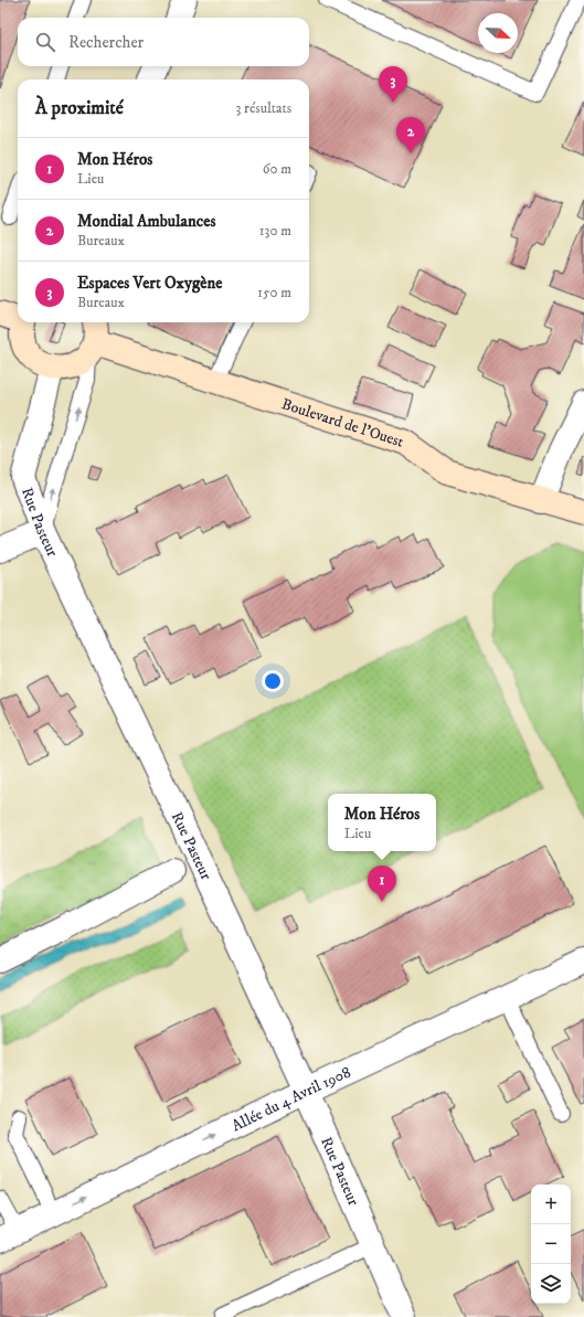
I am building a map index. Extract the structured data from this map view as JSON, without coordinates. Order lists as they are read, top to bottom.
{
  "streets": {
    "street": ["Boulevard de l'Ouest", "Rue Pasteur", "Allée du 4 Avril 1908"]
  },
  "crossings": [
    ["Rue Pasteur", "Allée du 4 Avril 1908"]
  ],
  "one_way": ["Allée du 4 Avril 1908"],
  "north": "bottom right",
  "page": {
    "search": "Rechercher",
    "pins": ["3", "2", "1"],
    "heading": ["À proximité", "3 résultats"],
    "list": [
      {
        "mark": "1",
        "name": "Mon Héros",
        "note": "Lieu",
        "value": "60 m"
      },
      {
        "mark": "2",
        "name": "Mondial Ambulances",
        "note": "Bureaux",
        "value": "130 m"
      },
      {
        "mark": "3",
        "name": "Espaces Vert Oxygène",
        "note": "Bureaux",
        "value": "150 m"
      }
    ],
    "popup": ["Mon Héros", "Lieu"],
    "map_buttons": ["+", "−"]
  }
}
